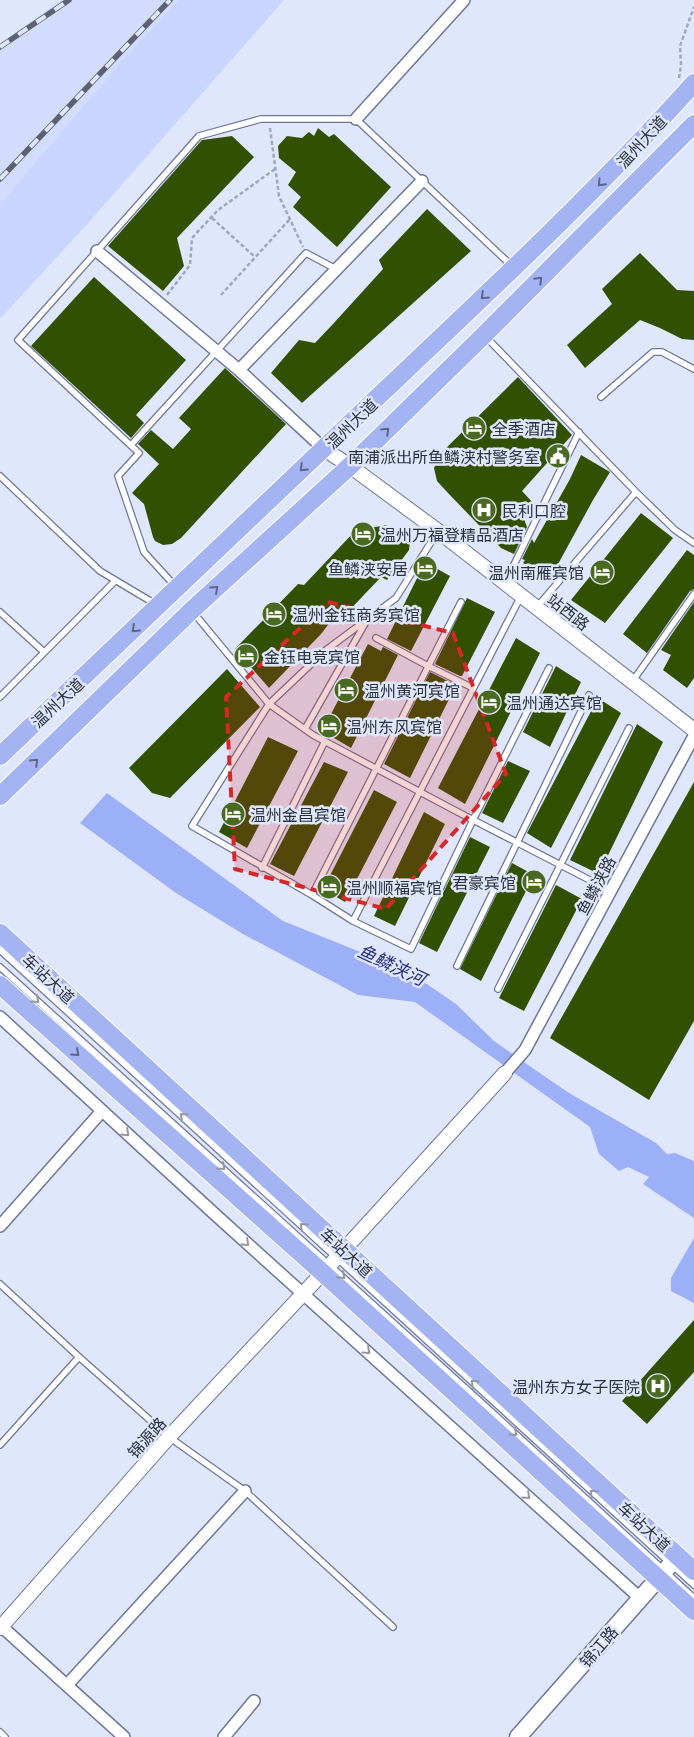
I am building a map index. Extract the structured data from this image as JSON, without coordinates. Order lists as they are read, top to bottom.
{
  "streets": {
    "main road": ["温州大道", "车站大道", "锦江路"],
    "street": ["站西路", "鱼鳞浃路", "锦源路"]
  },
  "crossings": [
    ["温州大道", "站西路"],
    ["鱼鳞浃路", "锦源路"],
    ["车站大道", "锦源路"],
    ["车站大道", "锦江路"]
  ],
  "water": ["鱼鳞浃河"],
  "places": {
    "hotel": [
      "全季酒店",
      "温州万福登精品酒店",
      "鱼鳞浃安居",
      "温州南雁宾馆",
      "温州金钰商务宾馆",
      "金钰电竞宾馆",
      "温州黄河宾馆",
      "温州通达宾馆",
      "温州东风宾馆",
      "温州金昌宾馆",
      "君豪宾馆",
      "温州顺福宾馆"
    ],
    "public building": ["南浦派出所鱼鳞浃村警务室"],
    "hospital": ["民利口腔", "温州东方女子医院"]
  }
}
